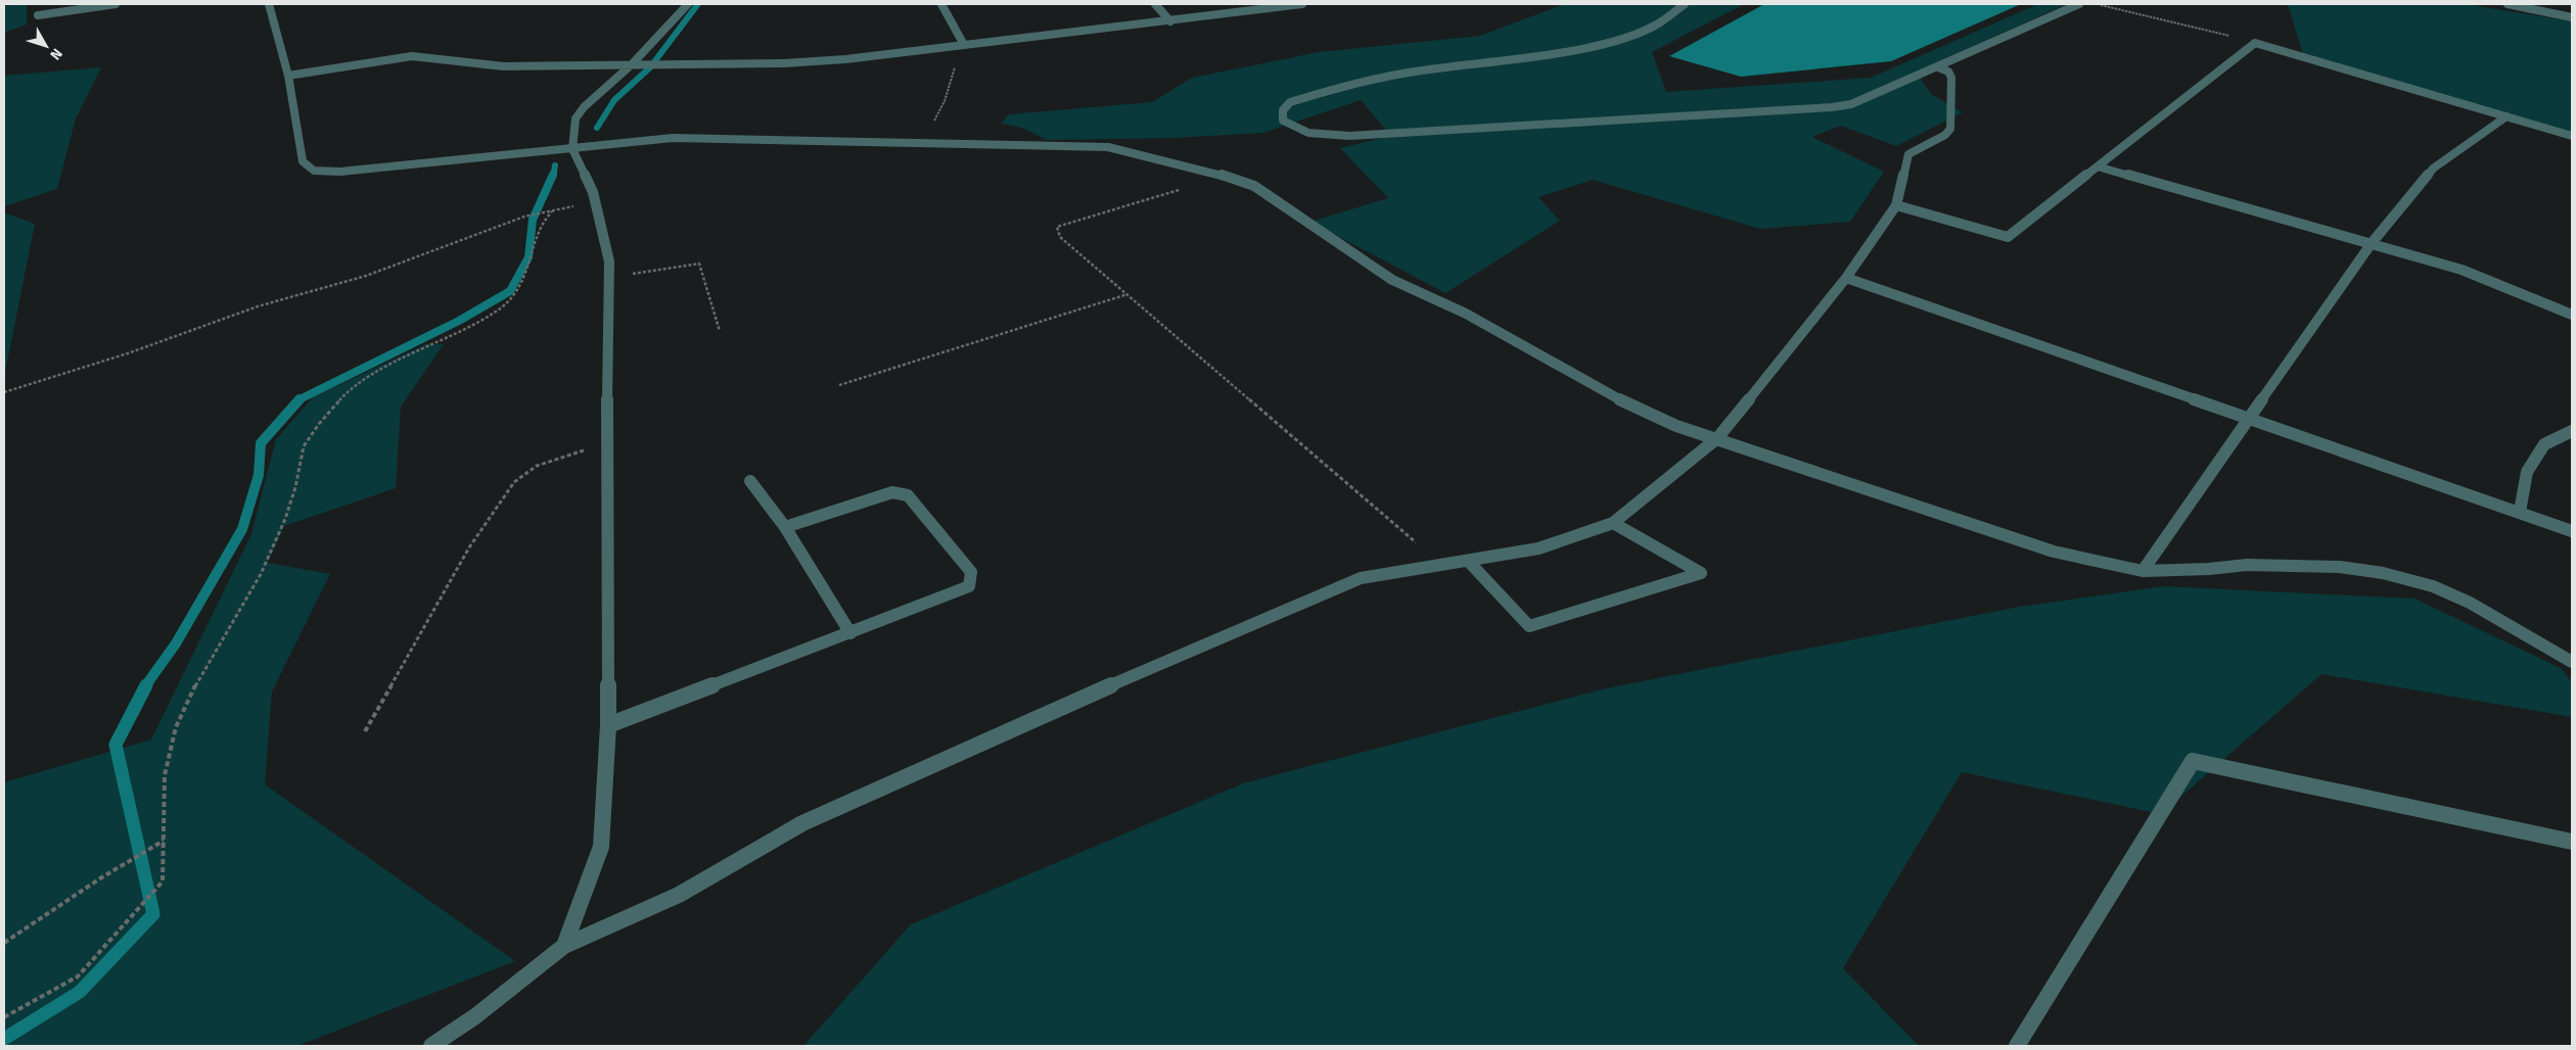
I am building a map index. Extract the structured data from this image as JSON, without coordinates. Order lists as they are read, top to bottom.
{
  "north": "bottom right"
}
